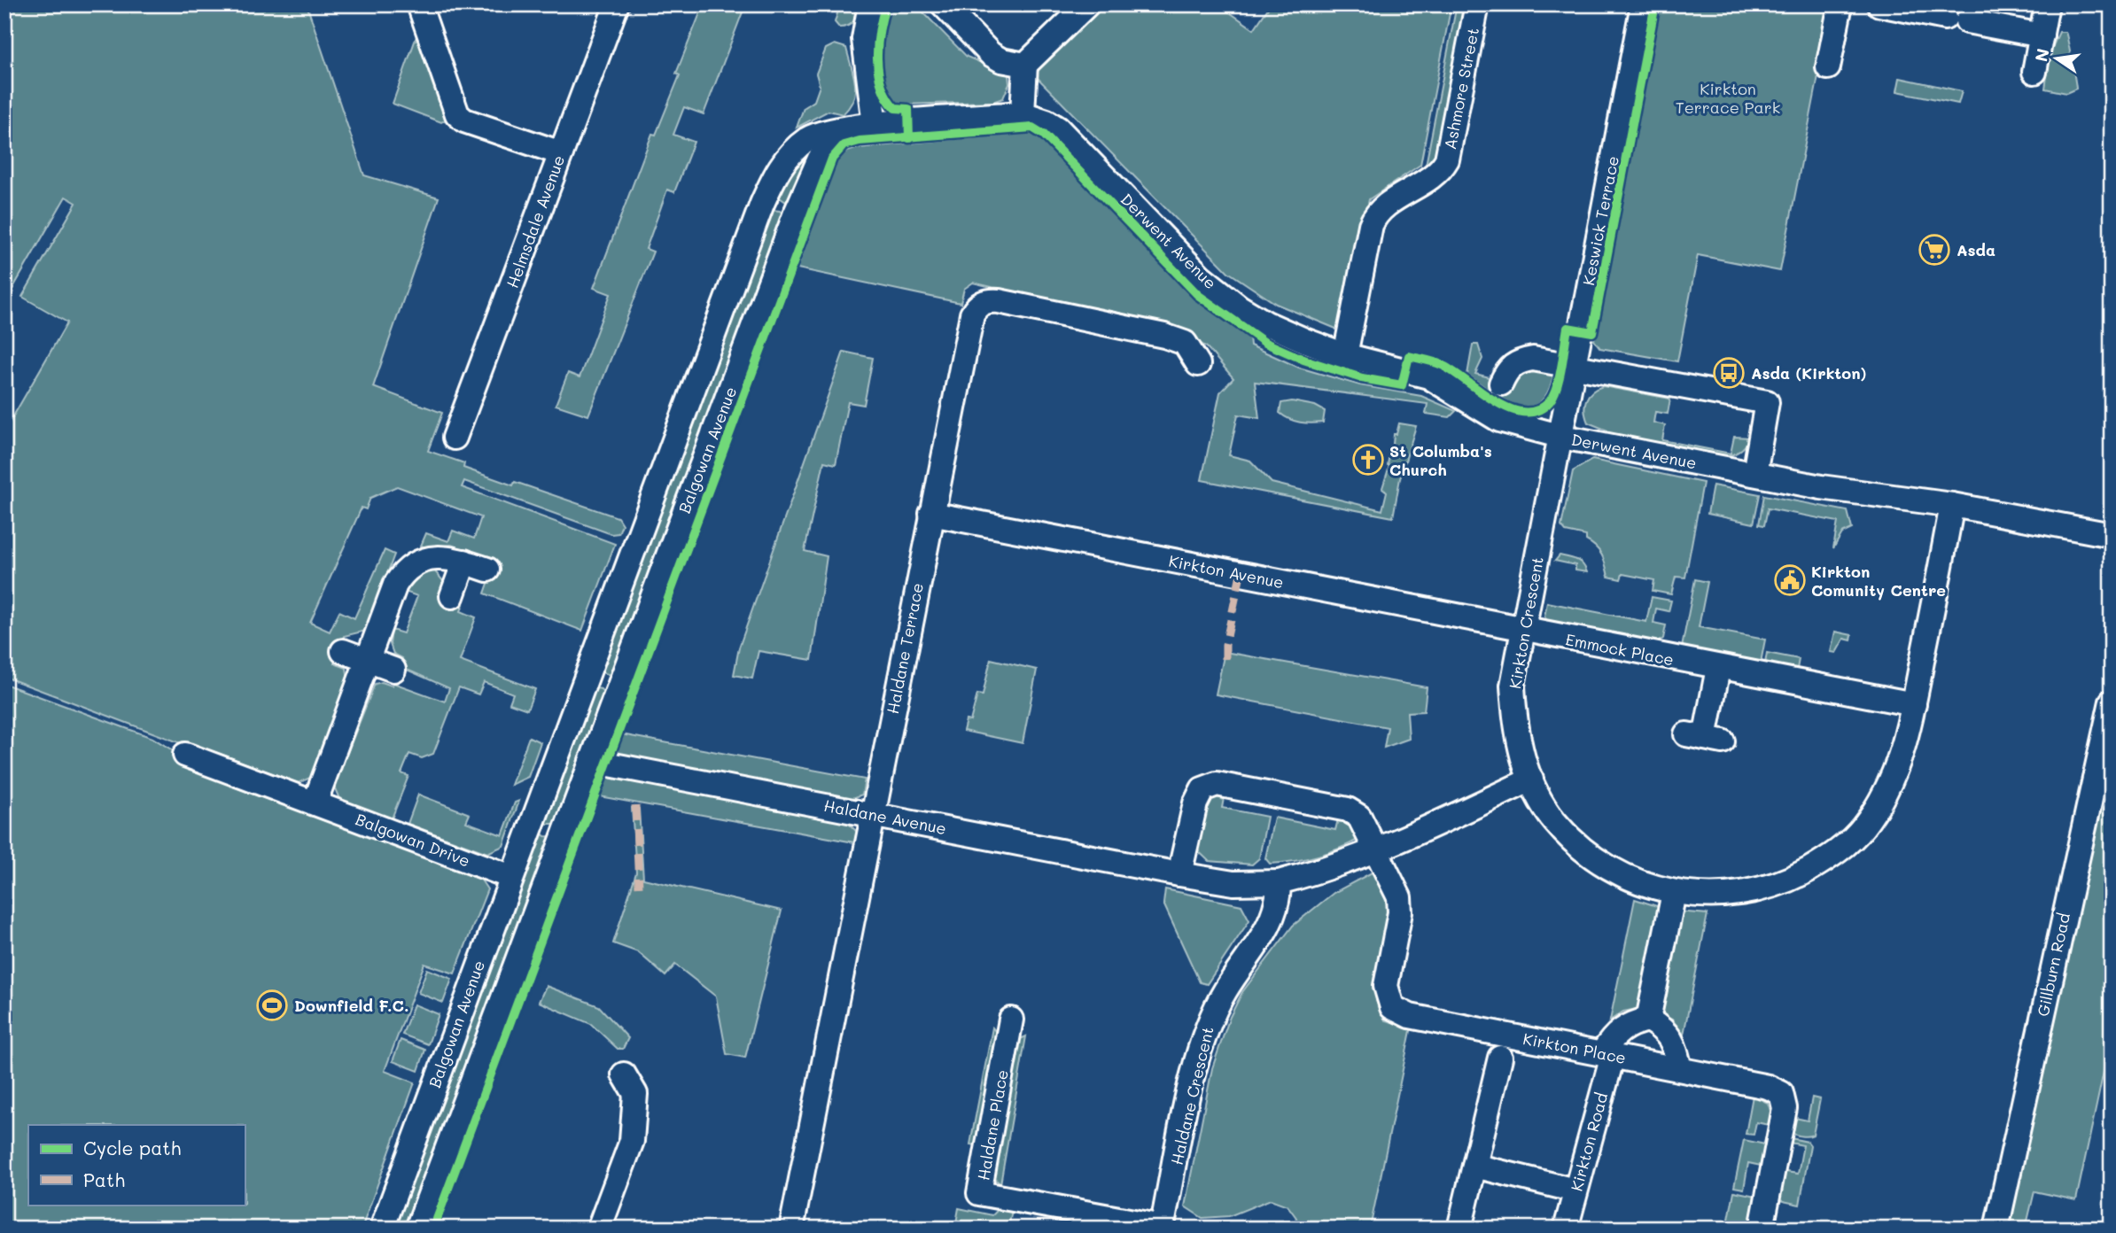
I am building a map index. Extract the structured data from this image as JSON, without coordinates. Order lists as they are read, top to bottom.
{
  "streets": {
    "street": [
      "Ashmore Street",
      "Keswick Terrace",
      "Helmsdale Avenue",
      "Derwent Avenue",
      "Balgowan Avenue",
      "Kirkton Avenue",
      "Kirkton Crescent",
      "Haldane Terrace",
      "Emmock Place",
      "Haldane Avenue",
      "Balgowan Drive",
      "Gillburn Road",
      "Kirkton Place",
      "Haldane Crescent",
      "Haldane Place",
      "Kirkton Road"
    ]
  },
  "crossings": [
    ["Ashmore Street", "Derwent Avenue"],
    ["Keswick Terrace", "Derwent Avenue"],
    ["Keswick Terrace", "Kirkton Crescent"],
    ["Derwent Avenue", "Balgowan Avenue"],
    ["Derwent Avenue", "Kirkton Crescent"],
    ["Balgowan Avenue", "Haldane Avenue"],
    ["Balgowan Avenue", "Balgowan Drive"],
    ["Kirkton Avenue", "Kirkton Crescent"],
    ["Kirkton Avenue", "Haldane Terrace"],
    ["Kirkton Avenue", "Emmock Place"],
    ["Kirkton Crescent", "Emmock Place"],
    ["Haldane Terrace", "Haldane Avenue"],
    ["Haldane Avenue", "Haldane Crescent"],
    ["Kirkton Place", "Kirkton Road"],
    ["Haldane Crescent", "Haldane Place"]
  ],
  "parks": ["Kirkton Terrace Park"],
  "places": {
    "supermarket": ["Asda"],
    "bus stop": ["Asda (Kirkton)"],
    "church": ["St Columba's Church"],
    "public building": ["Kirkton Comunity Centre"],
    "sports": ["Downfield F.C."]
  },
  "legend": ["Cycle path", "Path"],
  "north": "left"
}
